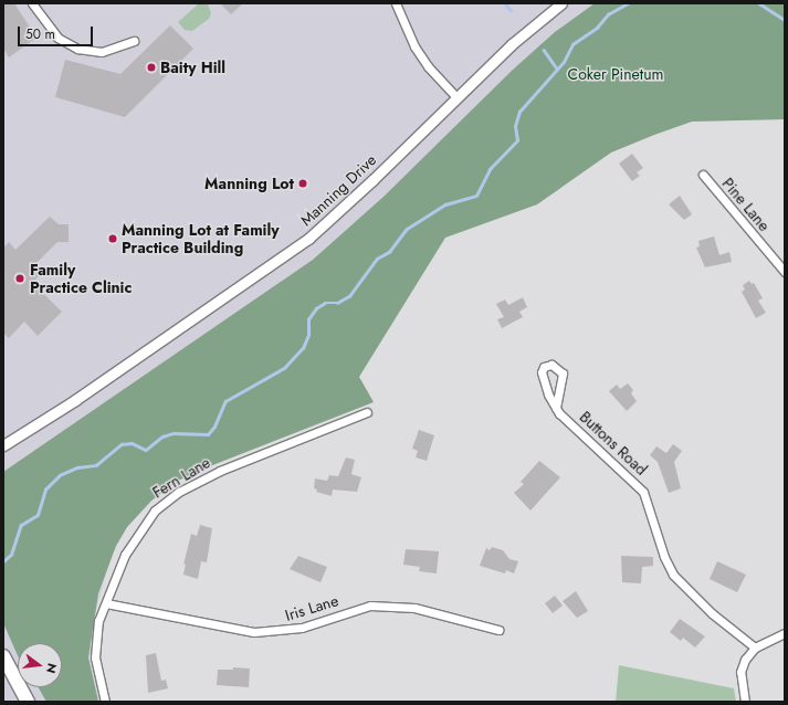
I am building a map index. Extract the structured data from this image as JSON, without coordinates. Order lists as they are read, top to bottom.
{
  "streets": {
    "street": [
      "Manning Drive",
      "Pine Lane",
      "Buttons Road",
      "Fern Lane",
      "Iris Lane"
    ]
  },
  "crossings": [
    ["Fern Lane", "Iris Lane"]
  ],
  "parks": ["Coker Pinetum"],
  "places": [
    "Baity Hill",
    "Manning Lot",
    "Manning Lot at Family Practice Building",
    "Family Practice Clinic"
  ],
  "scale_bar": "50 m",
  "north": "right"
}
